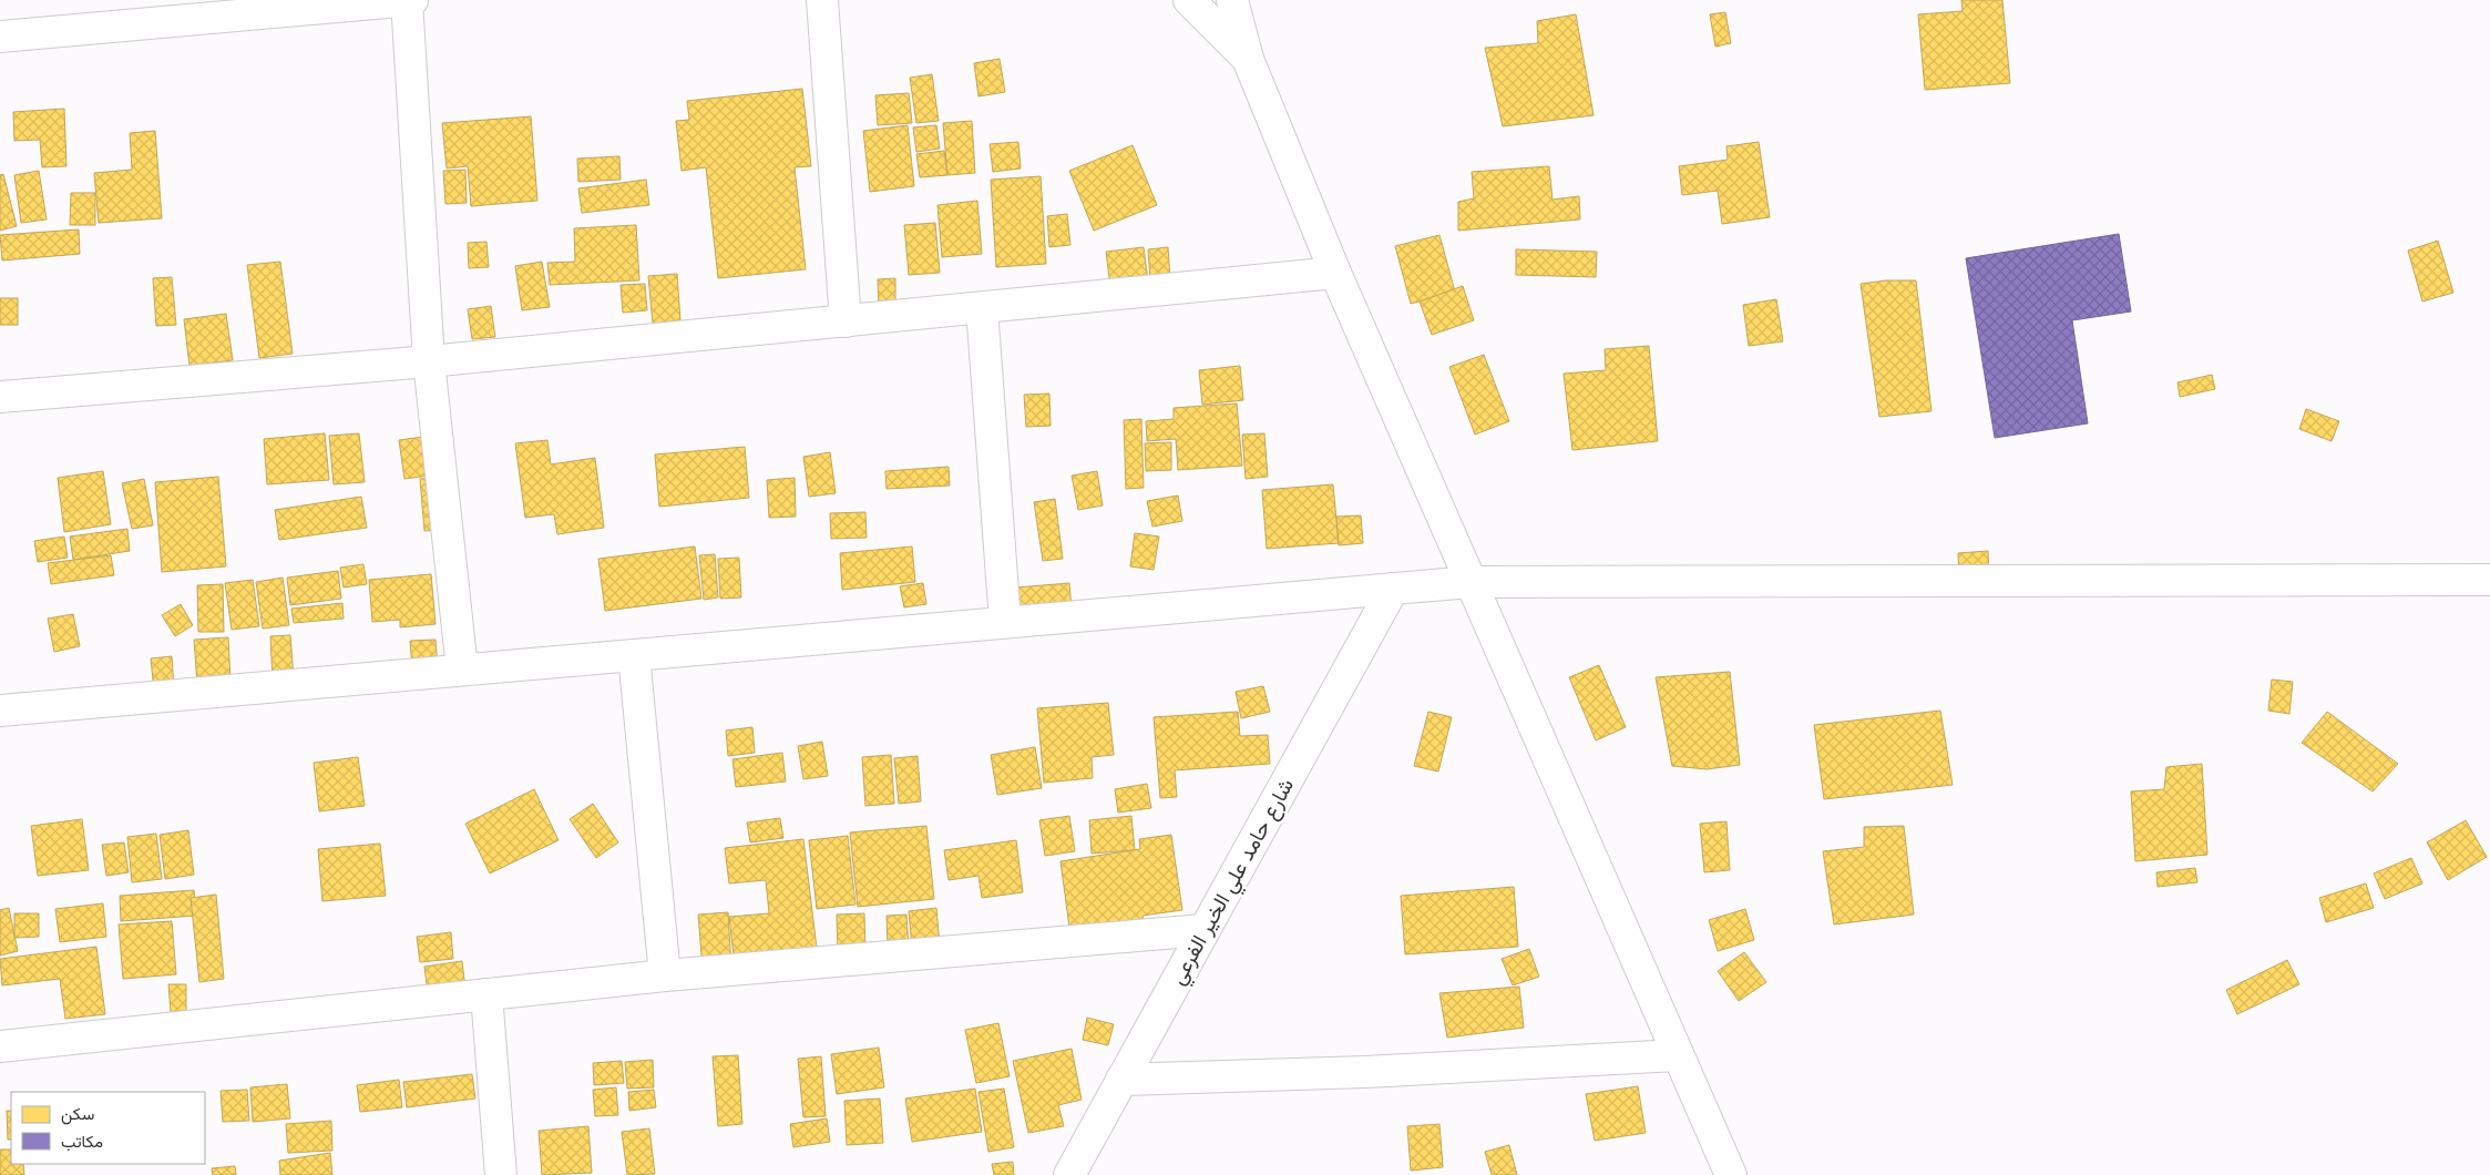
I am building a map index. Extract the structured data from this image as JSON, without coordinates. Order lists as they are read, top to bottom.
{
  "streets": {
    "street": ["شارع حامد علي الخير الفرعي"]
  },
  "legend": ["سكن", "مكاتب"]
}
